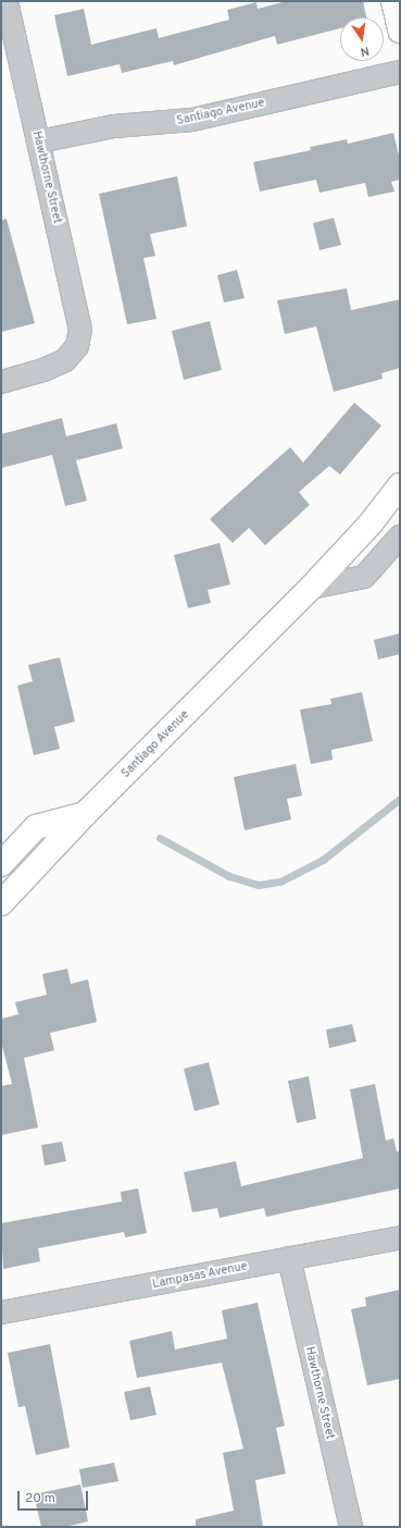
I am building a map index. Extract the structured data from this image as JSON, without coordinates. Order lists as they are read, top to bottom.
{
  "streets": {
    "main road": ["Santiago Avenue"],
    "street": ["Hawthorne Street", "Lampasas Avenue"]
  },
  "crossings": [
    ["Santiago Avenue", "Hawthorne Street"],
    ["Hawthorne Street", "Lampasas Avenue"]
  ],
  "scale_bar": "20 m",
  "north": "bottom"
}
